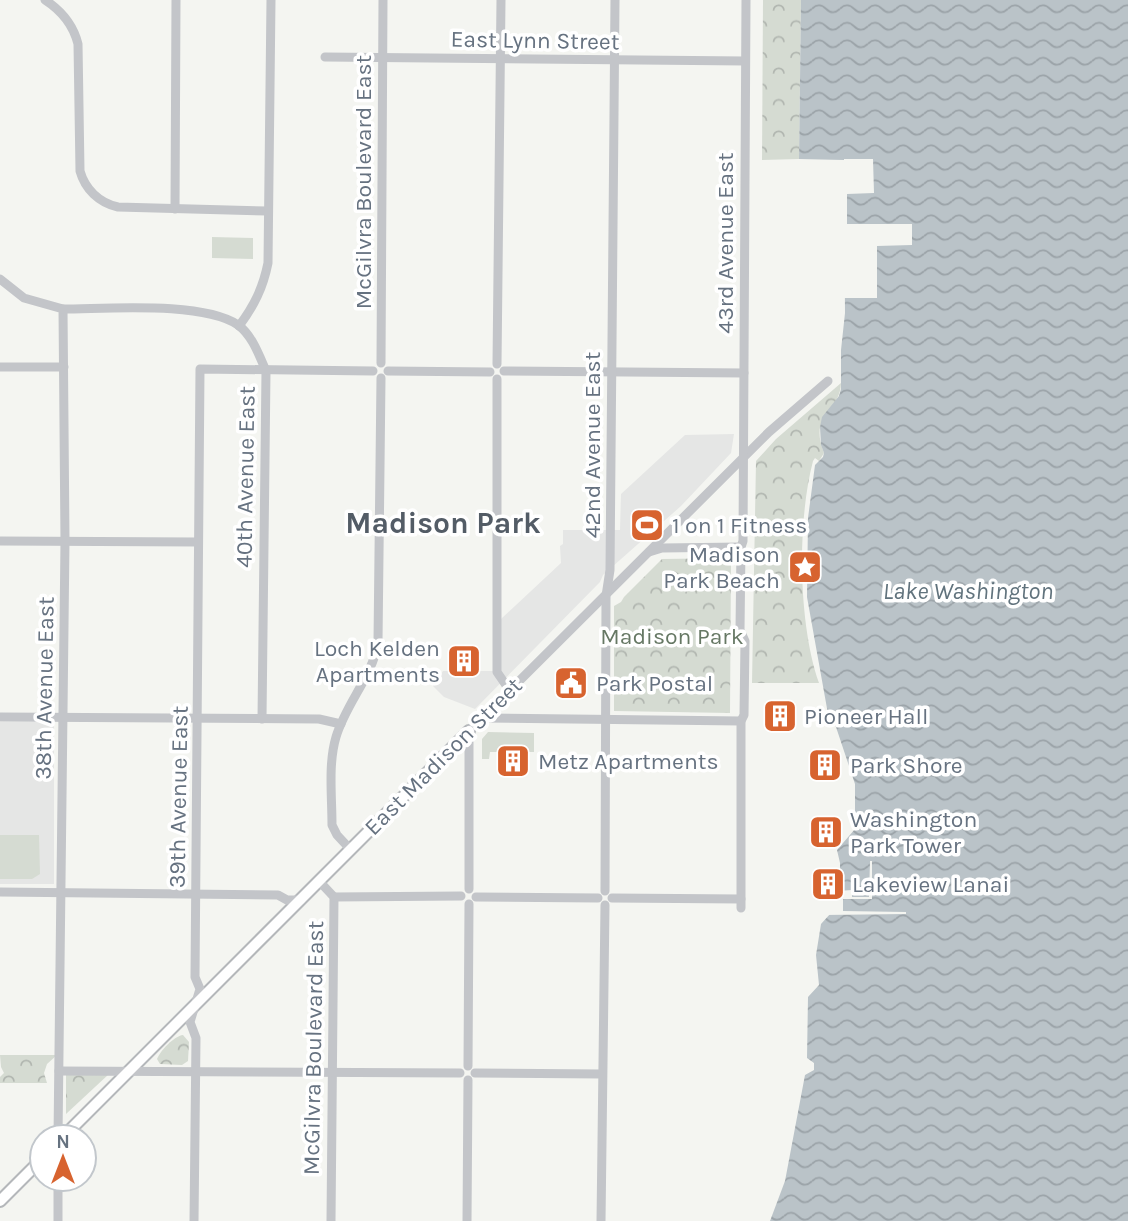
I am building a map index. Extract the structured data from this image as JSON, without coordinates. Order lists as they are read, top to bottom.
{
  "streets": {
    "main road": ["East Madison Street"],
    "street": [
      "East Lynn Street",
      "McGilvra Boulevard East",
      "43rd Avenue East",
      "42nd Avenue East",
      "40th Avenue East",
      "38th Avenue East",
      "39th Avenue East"
    ]
  },
  "crossings": [
    ["East Lynn Street", "McGilvra Boulevard East"],
    ["East Lynn Street", "43rd Avenue East"],
    ["East Lynn Street", "42nd Avenue East"],
    ["McGilvra Boulevard East", "East Madison Street"],
    ["43rd Avenue East", "42nd Avenue East"],
    ["43rd Avenue East", "East Madison Street"],
    ["42nd Avenue East", "East Madison Street"],
    ["40th Avenue East", "39th Avenue East"],
    ["East Madison Street", "39th Avenue East"]
  ],
  "districts": ["Madison Park"],
  "water": ["Lake Washington"],
  "parks": ["Madison Park"],
  "places": {
    "sports": ["1 on 1 Fitness"],
    "place": ["Madison Park Beach"],
    "building": [
      "Loch Kelden Apartments",
      "Pioneer Hall",
      "Metz Apartments",
      "Park Shore",
      "Washington Park Tower",
      "Lakeview Lanai"
    ],
    "public building": ["Park Postal"]
  },
  "north": "top"
}
